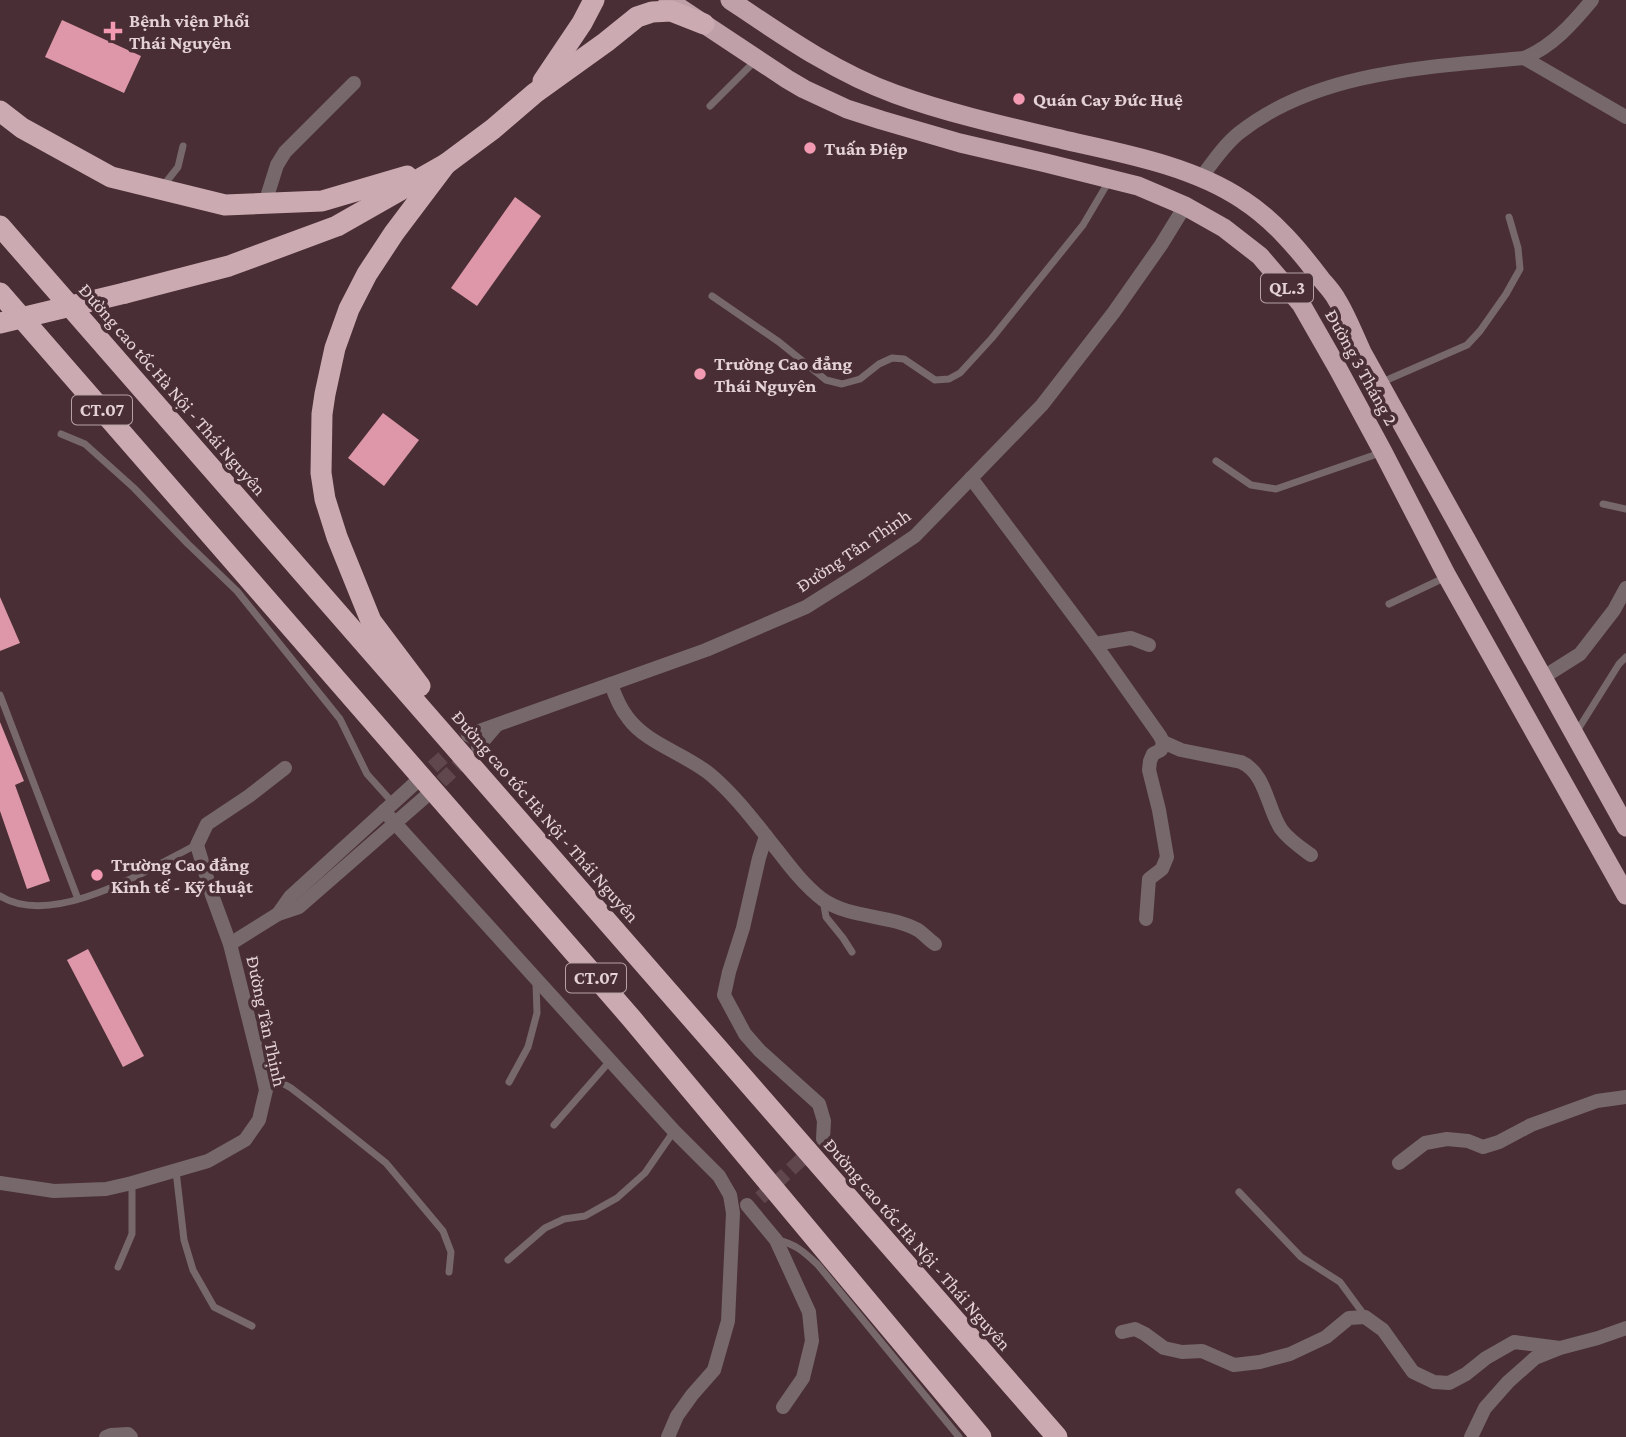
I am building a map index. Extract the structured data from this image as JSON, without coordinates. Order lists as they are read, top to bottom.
{
  "streets": {
    "highway": [
      "QL.3",
      "Đường 3 Tháng 2",
      "Đường cao tốc Hà Nội - Thái Nguyên",
      "CT.07"
    ],
    "street": ["Đường Tân Thịnh"]
  },
  "crossings": [
    ["Đường 3 Tháng 2", "Đường Tân Thịnh"]
  ],
  "places": {
    "health": ["Bệnh viện Phổi Thái Nguyên"],
    "other": [
      "Quán Cay Đức Huệ",
      "Tuấn Điệp",
      "Trường Cao đẳng Thái Nguyên",
      "Trường Cao đẳng Kinh tế - Kỹ thuật"
    ]
  }
}
